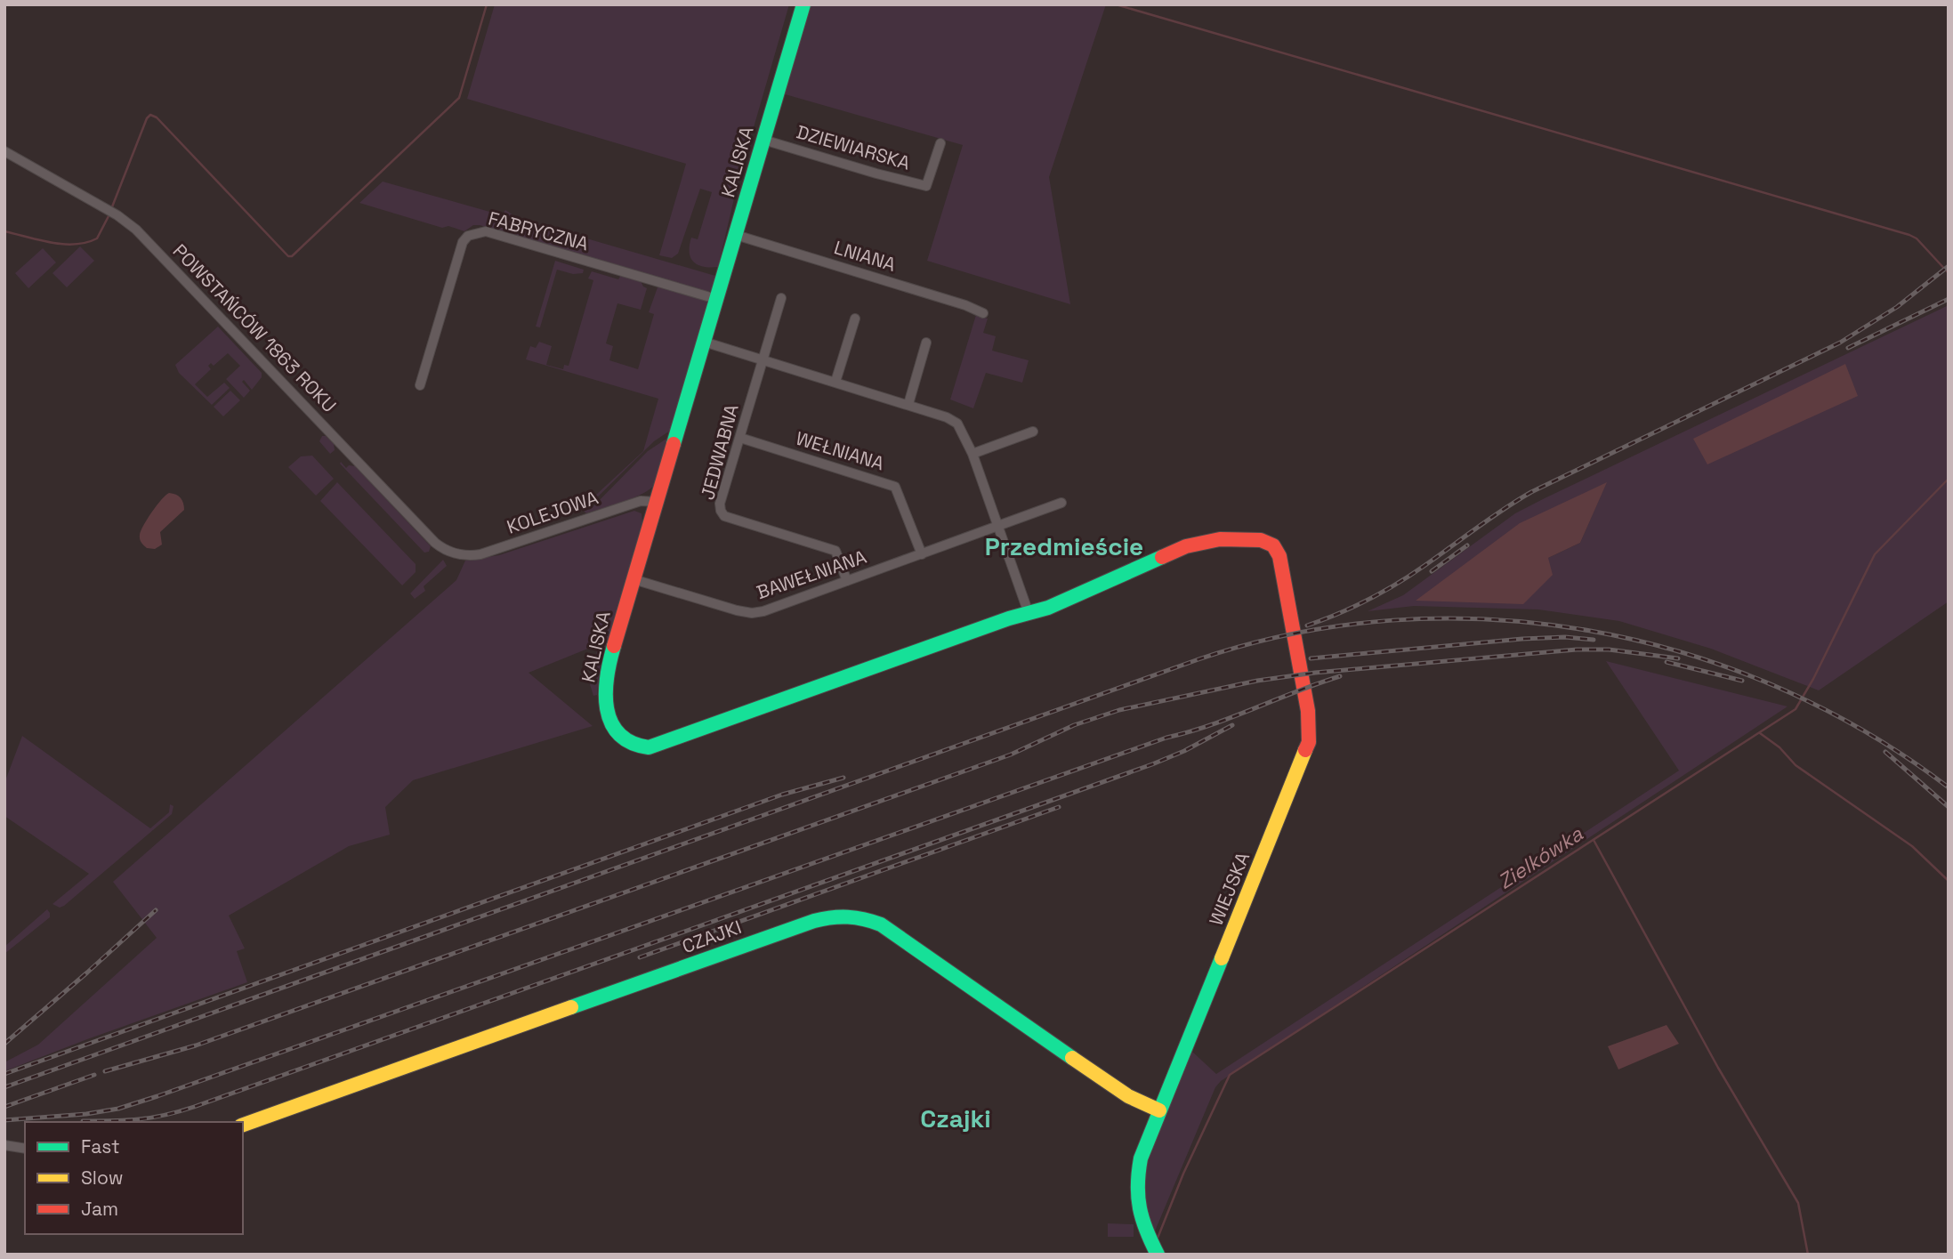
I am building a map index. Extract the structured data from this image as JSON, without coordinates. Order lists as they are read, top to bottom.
{
  "streets": {
    "street": [
      "DZIEWIARSKA",
      "KALISKA",
      "FABRYCZNA",
      "LNIANA",
      "POWSTAŃCÓW 1863 ROKU",
      "WEŁNIANA",
      "JEDWABNA",
      "KOLEJOWA",
      "BAWEŁNIANA",
      "WIEJSKA",
      "CZAJKI"
    ]
  },
  "crossings": [
    ["DZIEWIARSKA", "KALISKA"],
    ["KALISKA", "FABRYCZNA"],
    ["KALISKA", "LNIANA"],
    ["KALISKA", "KOLEJOWA"],
    ["KALISKA", "BAWEŁNIANA"],
    ["KALISKA", "WIEJSKA"],
    ["POWSTAŃCÓW 1863 ROKU", "KOLEJOWA"],
    ["WEŁNIANA", "JEDWABNA"],
    ["WEŁNIANA", "BAWEŁNIANA"],
    ["JEDWABNA", "BAWEŁNIANA"],
    ["WIEJSKA", "CZAJKI"]
  ],
  "districts": ["Przedmieście", "Czajki"],
  "water": ["Zielkówka"],
  "legend": ["Fast", "Slow", "Jam"]
}
